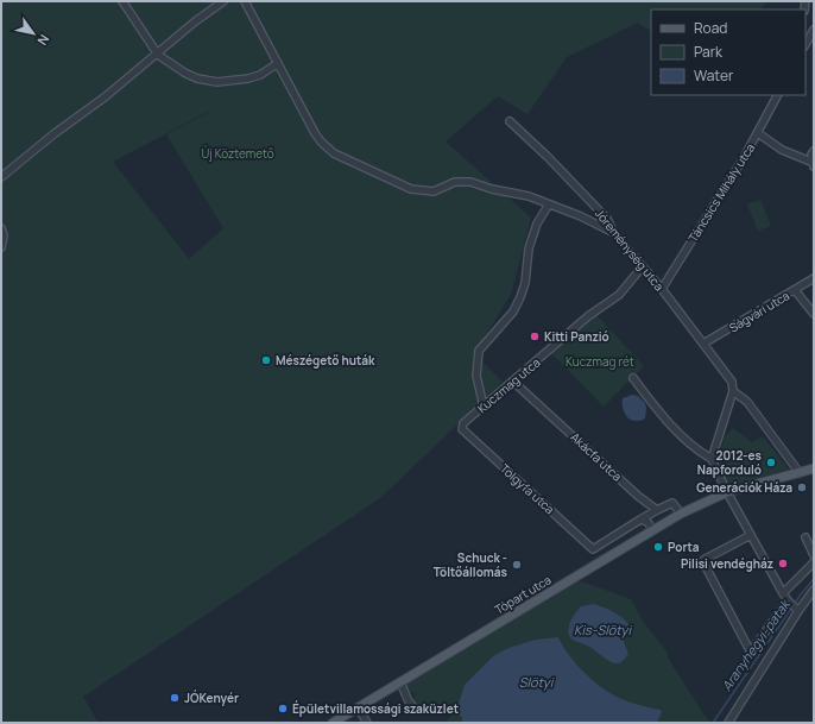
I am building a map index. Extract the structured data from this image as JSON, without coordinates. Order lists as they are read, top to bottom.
{
  "streets": {
    "main road": ["Tópart utca"],
    "street": [
      "Táncsics Mihály utca",
      "Jóreménység utca",
      "Ságvári utca",
      "Kuczmag utca",
      "Akácfa utca",
      "Tölgyfa utca"
    ]
  },
  "crossings": [
    ["Táncsics Mihály utca", "Jóreménység utca"],
    ["Jóreménység utca", "Ságvári utca"],
    ["Jóreménység utca", "Kuczmag utca"],
    ["Jóreménység utca", "Tópart utca"],
    ["Kuczmag utca", "Akácfa utca"],
    ["Kuczmag utca", "Tölgyfa utca"]
  ],
  "water": ["Kis-Slötyi", "Aranyhegyi-patak", "Slötyi"],
  "parks": ["Új Köztemető", "Kuczmag rét"],
  "places": [
    "Kitti Panzió",
    "Mészégető huták",
    "2012-es Napforduló",
    "Generációk Háza",
    "Porta",
    "Pilisi vendégház",
    "Schuck - Töltőállomás",
    "JÓKenyér",
    "Épületvillamossági szaküzlet"
  ],
  "legend": ["Road", "Park", "Water"],
  "north": "bottom right"
}
